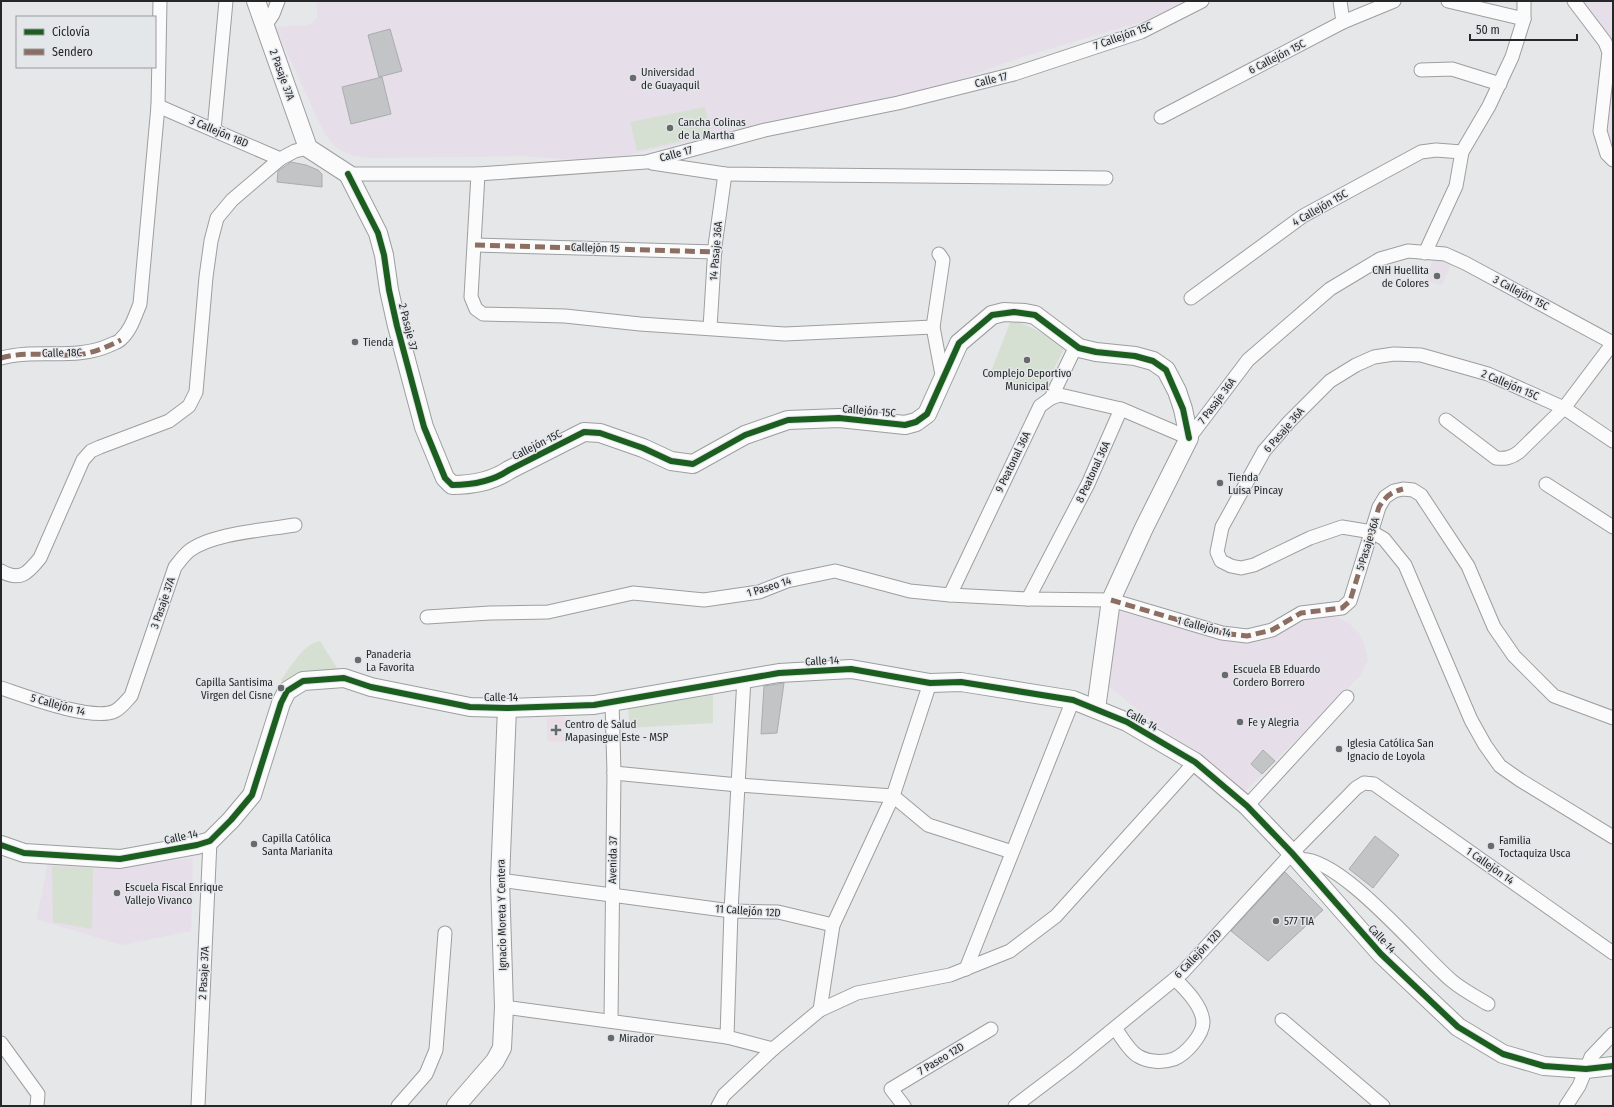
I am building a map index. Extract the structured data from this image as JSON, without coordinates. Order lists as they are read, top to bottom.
{
  "streets": {
    "street": [
      "7 Callejón 15C",
      "6 Callejón 15C",
      "2 Pasaje 37A",
      "Calle 17",
      "3 Callejón 18D",
      "4 Callejón 15C",
      "Callejón 15",
      "14 Pasaje 36A",
      "3 Callejón 15C",
      "2 Pasaje 37",
      "Calle 18C",
      "2 Callejón 15C",
      "7 Pasaje 36A",
      "Callejón 15C",
      "6 Pasaje 36A",
      "9 Peatonal 36A",
      "8 Peatonal 36A",
      "5 Pasaje 36A",
      "1 Paseo 14",
      "3 Pasaje 37A",
      "1 Callejón 14",
      "Calle 14",
      "5 Callejón 14",
      "Avenida 37",
      "11 Callejón 12D",
      "Ignacio Moreta Y Centera",
      "6 Callejón 12D",
      "7 Paseo 12D"
    ]
  },
  "crossings": [
    ["7 Callejón 15C", "Calle 17"],
    ["2 Pasaje 37A", "Calle 14"],
    ["Calle 17", "2 Pasaje 37"],
    ["3 Callejón 18D", "Calle 18C"],
    ["Callejón 15", "14 Pasaje 36A"],
    ["3 Callejón 15C", "7 Pasaje 36A"],
    ["2 Pasaje 37", "Callejón 15C"],
    ["2 Callejón 15C", "6 Pasaje 36A"],
    ["7 Pasaje 36A", "Callejón 15C"],
    ["7 Pasaje 36A", "1 Paseo 14"],
    ["7 Pasaje 36A", "1 Callejón 14"],
    ["7 Pasaje 36A", "Calle 14"],
    ["Callejón 15C", "9 Peatonal 36A"],
    ["6 Pasaje 36A", "5 Pasaje 36A"],
    ["9 Peatonal 36A", "1 Paseo 14"],
    ["8 Peatonal 36A", "1 Paseo 14"],
    ["5 Pasaje 36A", "1 Callejón 14"],
    ["1 Paseo 14", "1 Callejón 14"],
    ["3 Pasaje 37A", "5 Callejón 14"],
    ["1 Callejón 14", "6 Callejón 12D"],
    ["Calle 14", "Avenida 37"],
    ["Calle 14", "Ignacio Moreta Y Centera"],
    ["Calle 14", "6 Callejón 12D"],
    ["Avenida 37", "11 Callejón 12D"],
    ["11 Callejón 12D", "Ignacio Moreta Y Centera"]
  ],
  "places": {
    "other": [
      "Universidad de Guayaquil",
      "Cancha Colinas de la Martha",
      "CNH Huellita de Colores",
      "Tienda",
      "Complejo Deportivo Municipal",
      "Tienda Luisa Pincay",
      "Panaderia La Favorita",
      "Escuela EB Eduardo Cordero Borrero",
      "Capilla Santisima Virgen del Cisne",
      "Fe y Alegria",
      "Iglesia Católica San Ignacio de Loyola",
      "Capilla Católica Santa Marianita",
      "Familia Toctaquiza Usca",
      "Escuela Fiscal Enrique Vallejo Vivanco",
      "577 TIA",
      "Mirador"
    ],
    "health": ["Centro de Salud Mapasingue Este - MSP"]
  },
  "legend": ["Ciclovía", "Sendero"],
  "scale_bar": "50 m"
}
